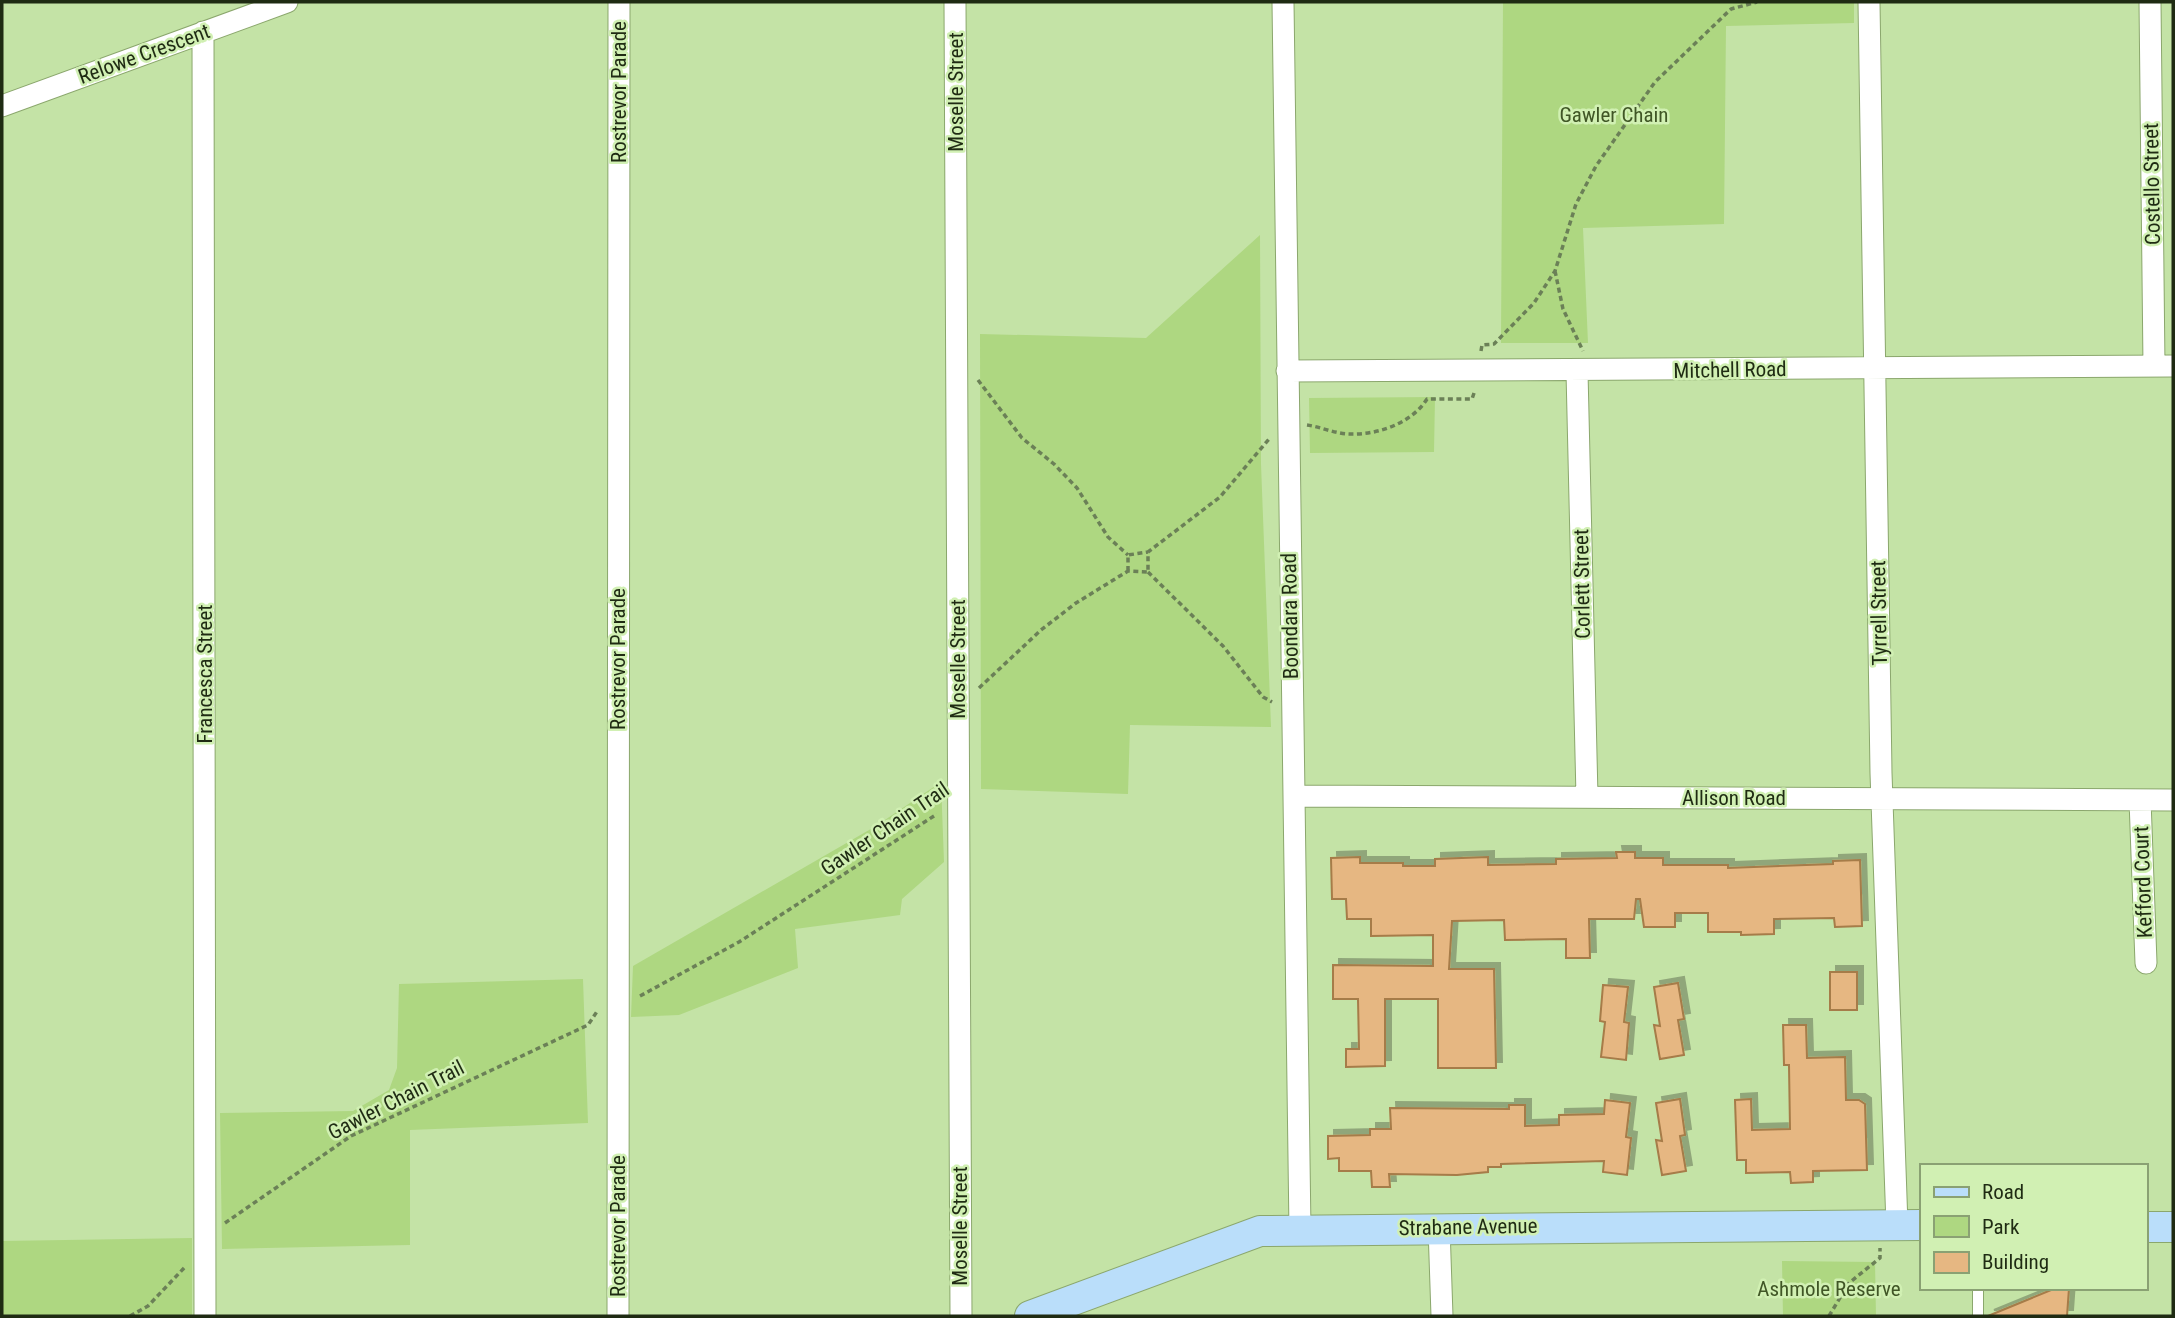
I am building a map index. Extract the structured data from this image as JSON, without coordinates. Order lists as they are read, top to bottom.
{
  "streets": {
    "street": [
      "Relowe Crescent",
      "Rostrevor Parade",
      "Moselle Street",
      "Costello Street",
      "Mitchell Road",
      "Corlett Street",
      "Tyrrell Street",
      "Boondara Road",
      "Francesca Street",
      "Allison Road",
      "Kefford Court",
      "Strabane Avenue"
    ],
    "path": ["Gawler Chain Trail"]
  },
  "crossings": [
    ["Relowe Crescent", "Francesca Street"],
    ["Rostrevor Parade", "Gawler Chain Trail"],
    ["Moselle Street", "Gawler Chain Trail"],
    ["Costello Street", "Mitchell Road"],
    ["Mitchell Road", "Corlett Street"],
    ["Mitchell Road", "Tyrrell Street"],
    ["Mitchell Road", "Boondara Road"],
    ["Corlett Street", "Allison Road"],
    ["Tyrrell Street", "Allison Road"],
    ["Tyrrell Street", "Strabane Avenue"],
    ["Boondara Road", "Allison Road"],
    ["Boondara Road", "Strabane Avenue"],
    ["Francesca Street", "Gawler Chain Trail"],
    ["Allison Road", "Kefford Court"]
  ],
  "parks": ["Gawler Chain", "Ashmole Reserve"],
  "legend": ["Road", "Park", "Building"]
}
